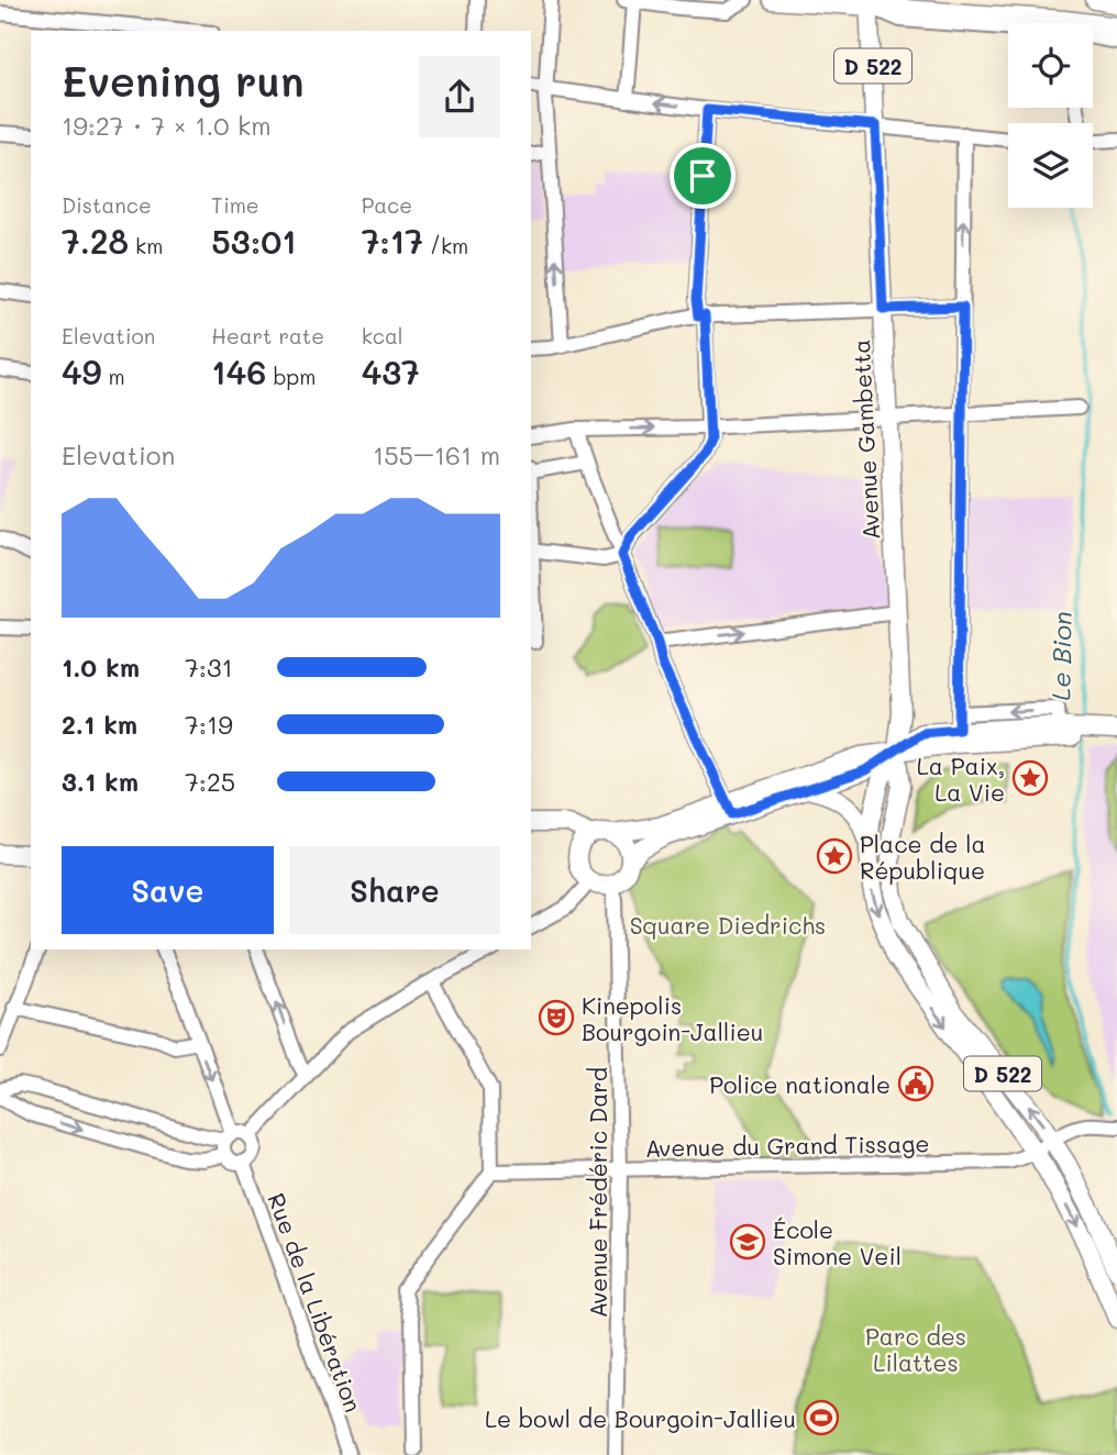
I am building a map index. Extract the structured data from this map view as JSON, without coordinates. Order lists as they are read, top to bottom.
{
  "streets": {
    "main road": ["D 522", "Avenue Gambetta"],
    "street": ["Avenue du Grand Tissage", "Avenue Frédéric Dard", "Rue de la Libération"]
  },
  "crossings": [
    ["D 522", "Avenue Gambetta"],
    ["D 522", "Avenue du Grand Tissage"],
    ["Avenue du Grand Tissage", "Avenue Frédéric Dard"]
  ],
  "water": ["Le Bion"],
  "parks": ["Square Diedrichs", "Parc des Lilattes"],
  "places": {
    "place": ["La Paix, La Vie", "Place de la République"],
    "theatre": ["Kinepolis Bourgoin-Jallieu"],
    "public building": ["Police nationale"],
    "school or university": ["École Simone Veil"],
    "sports": ["Le bowl de Bourgoin-Jallieu"]
  },
  "page": {
    "heading": ["Evening run", "19:27 · 7 × 1.0 km"],
    "stats": [
      ["Distance", "7.28 km"],
      ["Time", "53:01"],
      ["Pace", "7:17 /km"],
      ["Elevation", "49 m"],
      ["Heart rate", "146 bpm"],
      ["kcal", "437"]
    ],
    "chart": ["Elevation", "155–161 m"],
    "list": [
      {
        "name": "1.0 km",
        "note": "7:31"
      },
      {
        "name": "2.1 km",
        "note": "7:19"
      },
      {
        "name": "3.1 km",
        "note": "7:25"
      }
    ],
    "buttons": ["Save", "Share"]
  }
}
